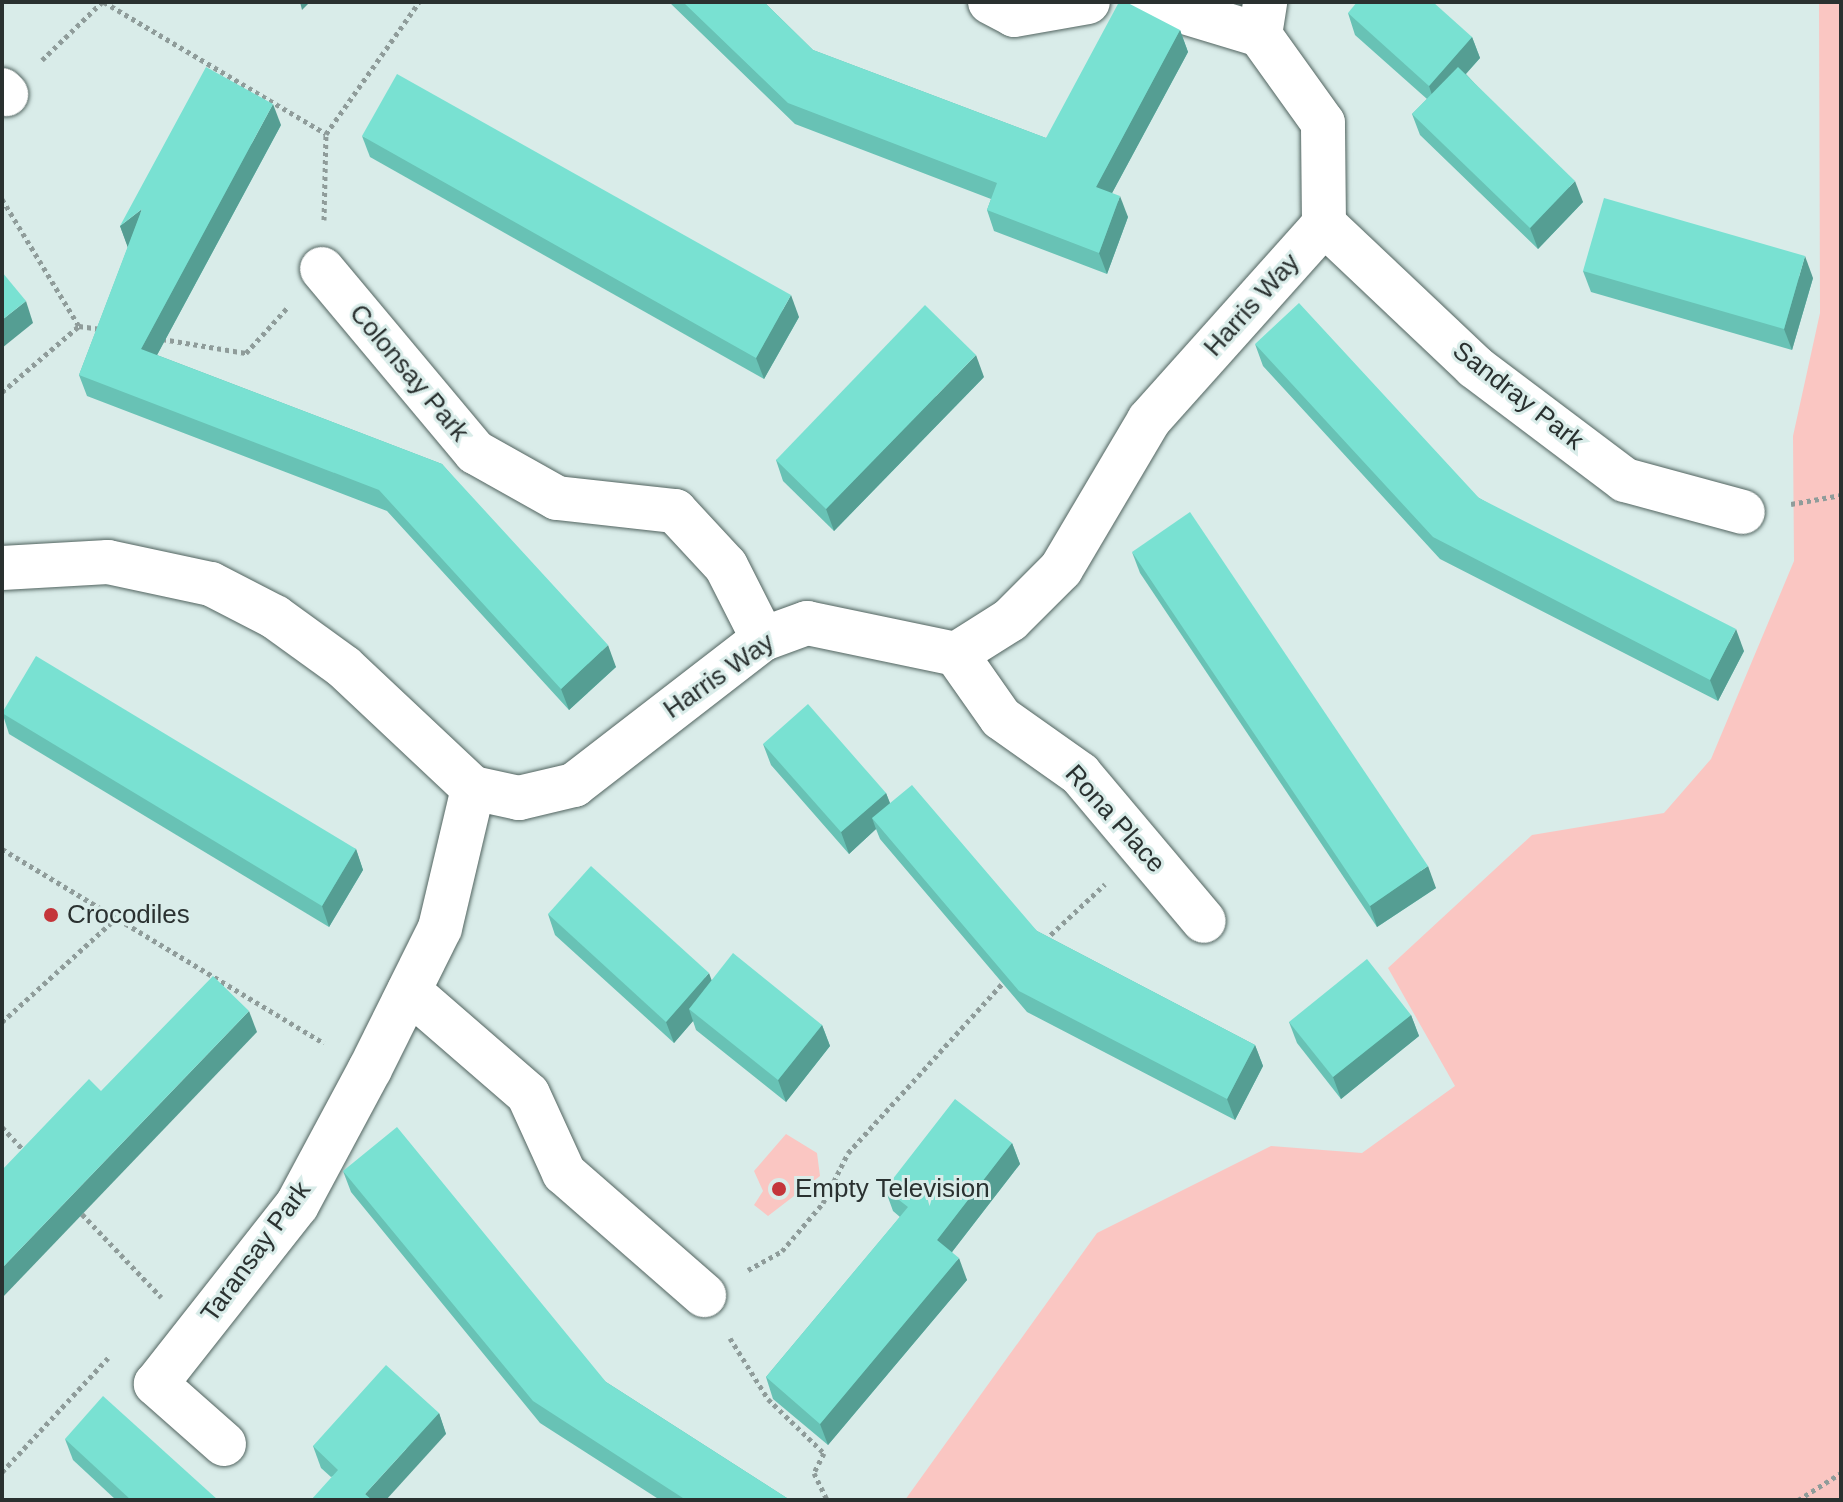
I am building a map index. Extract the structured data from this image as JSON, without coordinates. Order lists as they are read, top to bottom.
{
  "streets": {
    "street": [
      "Harris Way",
      "Colonsay Park",
      "Sandray Park",
      "Rona Place",
      "Taransay Park"
    ]
  },
  "crossings": [
    ["Harris Way", "Colonsay Park"],
    ["Harris Way", "Sandray Park"],
    ["Harris Way", "Rona Place"],
    ["Harris Way", "Taransay Park"]
  ],
  "places": ["Crocodiles", "Empty Television"]
}
